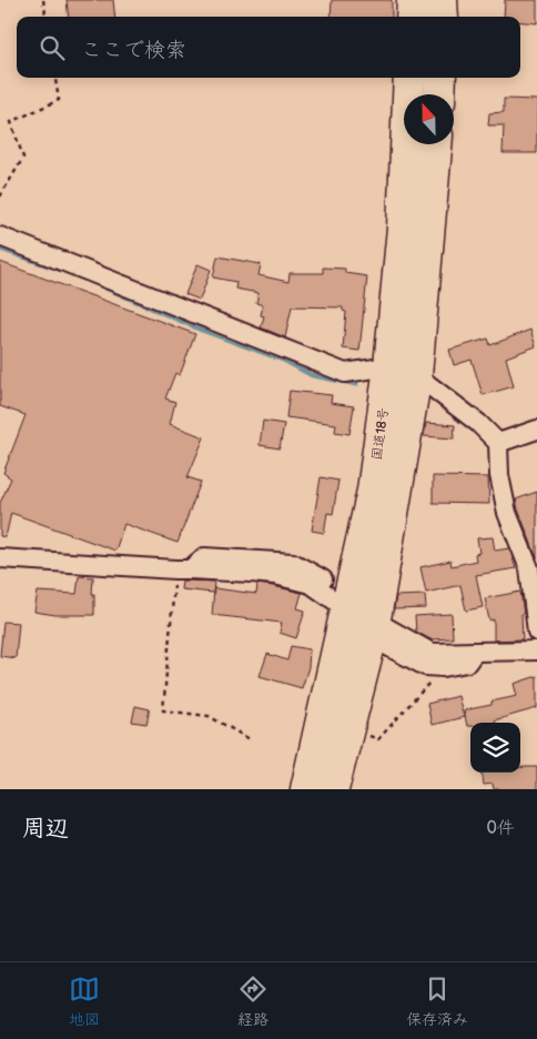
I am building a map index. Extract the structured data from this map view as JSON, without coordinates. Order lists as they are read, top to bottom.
{
  "streets": {
    "highway": ["国道18号"]
  },
  "north": "top",
  "page": {
    "search": "ここで検索",
    "heading": ["周辺", "0件"],
    "nav": ["地図", "経路", "保存済み"]
  }
}
